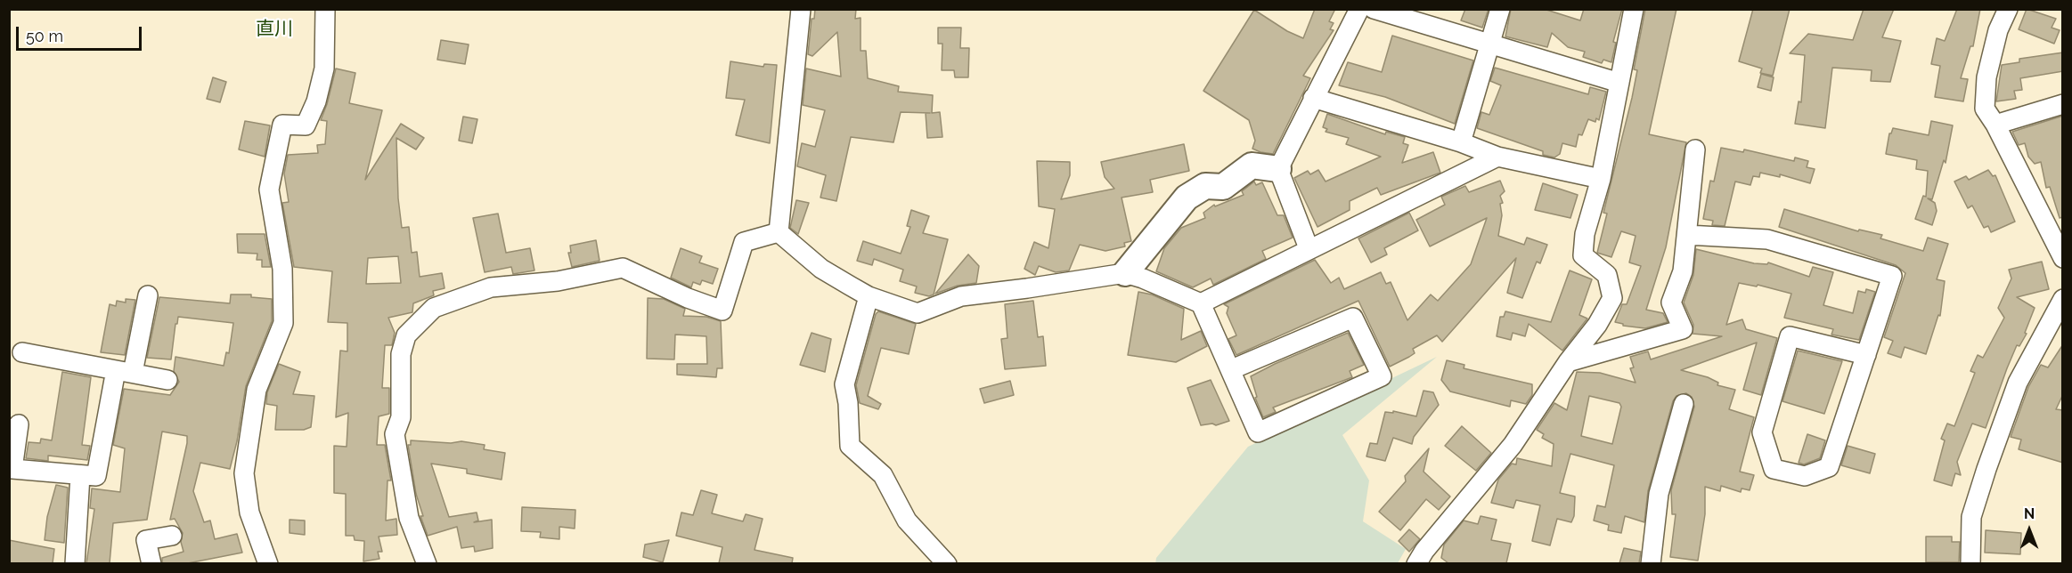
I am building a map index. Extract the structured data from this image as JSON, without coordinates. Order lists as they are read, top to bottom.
{
  "districts": ["直川"],
  "scale_bar": "50 m",
  "north": "top"
}
